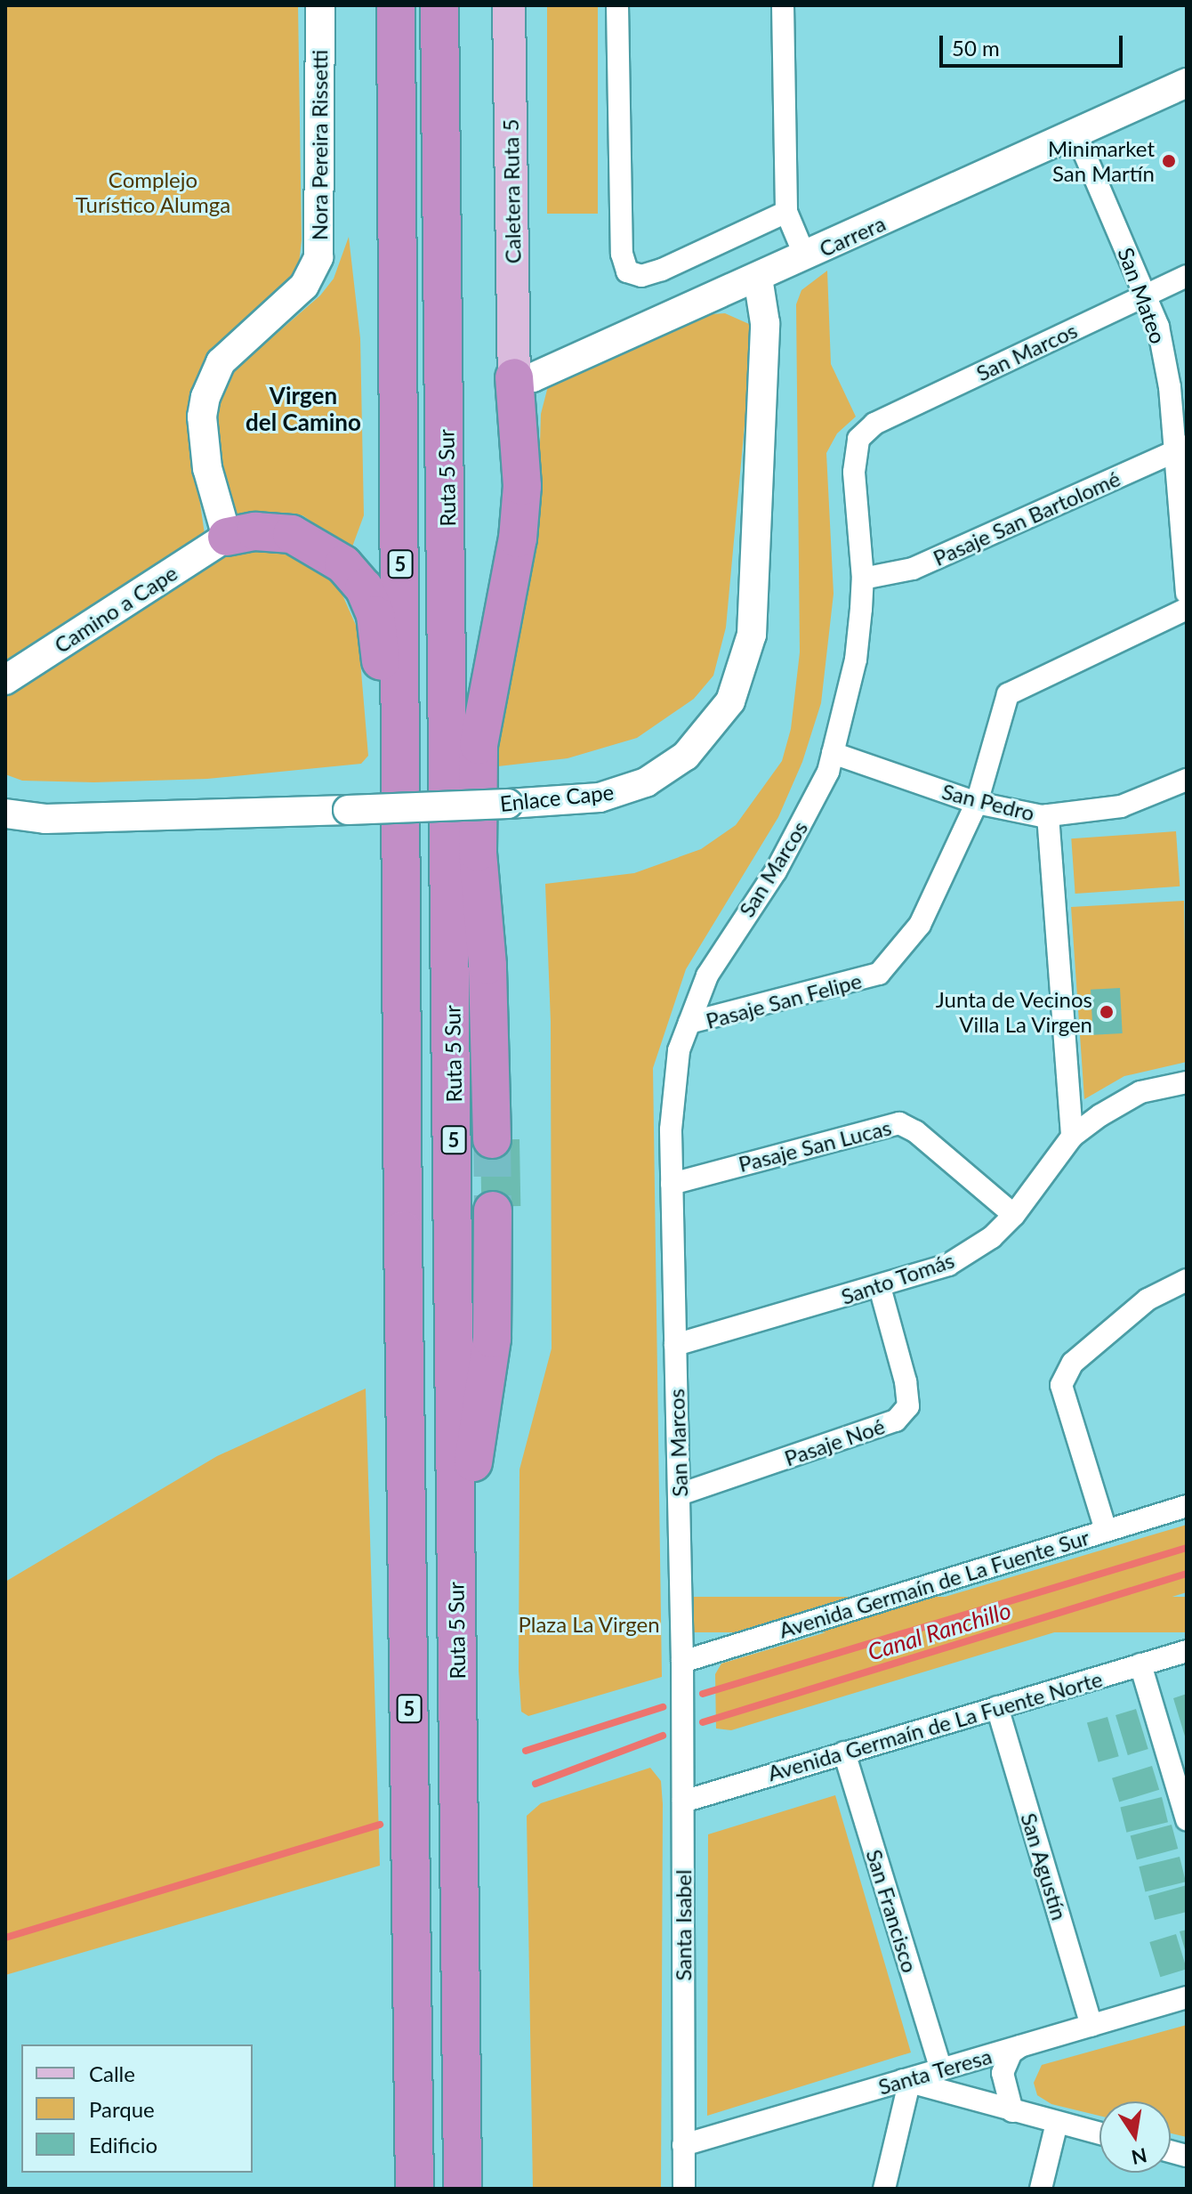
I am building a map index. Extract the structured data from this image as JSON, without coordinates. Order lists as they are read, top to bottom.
{
  "streets": {
    "highway": ["Ruta 5 Sur", "5"],
    "main road": ["Caletera Ruta 5"],
    "street": [
      "Nora Pereira Rissetti",
      "Carrera",
      "San Mateo",
      "San Marcos",
      "Pasaje San Bartolomé",
      "Camino a Cape",
      "Enlace Cape",
      "San Pedro",
      "Pasaje San Felipe",
      "Pasaje San Lucas",
      "Santo Tomás",
      "Pasaje Noé",
      "Avenida Germaín de La Fuente Sur",
      "Avenida Germaín de La Fuente Norte",
      "San Agustín",
      "San Francisco",
      "Santa Isabel",
      "Santa Teresa"
    ]
  },
  "crossings": [
    ["Nora Pereira Rissetti", "Camino a Cape"],
    ["Caletera Ruta 5", "Carrera"],
    ["Carrera", "San Mateo"],
    ["Carrera", "Enlace Cape"],
    ["San Mateo", "San Marcos"],
    ["San Mateo", "Pasaje San Bartolomé"],
    ["San Marcos", "Pasaje San Bartolomé"],
    ["San Marcos", "San Pedro"],
    ["San Marcos", "Pasaje San Felipe"],
    ["San Marcos", "Pasaje San Lucas"],
    ["San Marcos", "Santo Tomás"],
    ["San Marcos", "Pasaje Noé"],
    ["San Marcos", "Avenida Germaín de La Fuente Sur"],
    ["San Marcos", "Santa Isabel"],
    ["San Pedro", "Pasaje San Felipe"],
    ["Pasaje San Lucas", "Santo Tomás"],
    ["Santo Tomás", "Pasaje Noé"],
    ["Avenida Germaín de La Fuente Sur", "Santa Isabel"],
    ["Avenida Germaín de La Fuente Norte", "San Agustín"],
    ["Avenida Germaín de La Fuente Norte", "San Francisco"],
    ["Avenida Germaín de La Fuente Norte", "Santa Isabel"],
    ["San Agustín", "Santa Teresa"],
    ["San Francisco", "Santa Teresa"],
    ["Santa Isabel", "Santa Teresa"]
  ],
  "districts": ["Virgen del Camino"],
  "water": ["Canal Ranchillo"],
  "parks": ["Complejo Turístico Alumga", "Plaza La Virgen"],
  "places": ["Minimarket San Martín", "Junta de Vecinos Villa La Virgen"],
  "legend": ["Calle", "Parque", "Edificio"],
  "scale_bar": "50 m",
  "north": "bottom"
}
